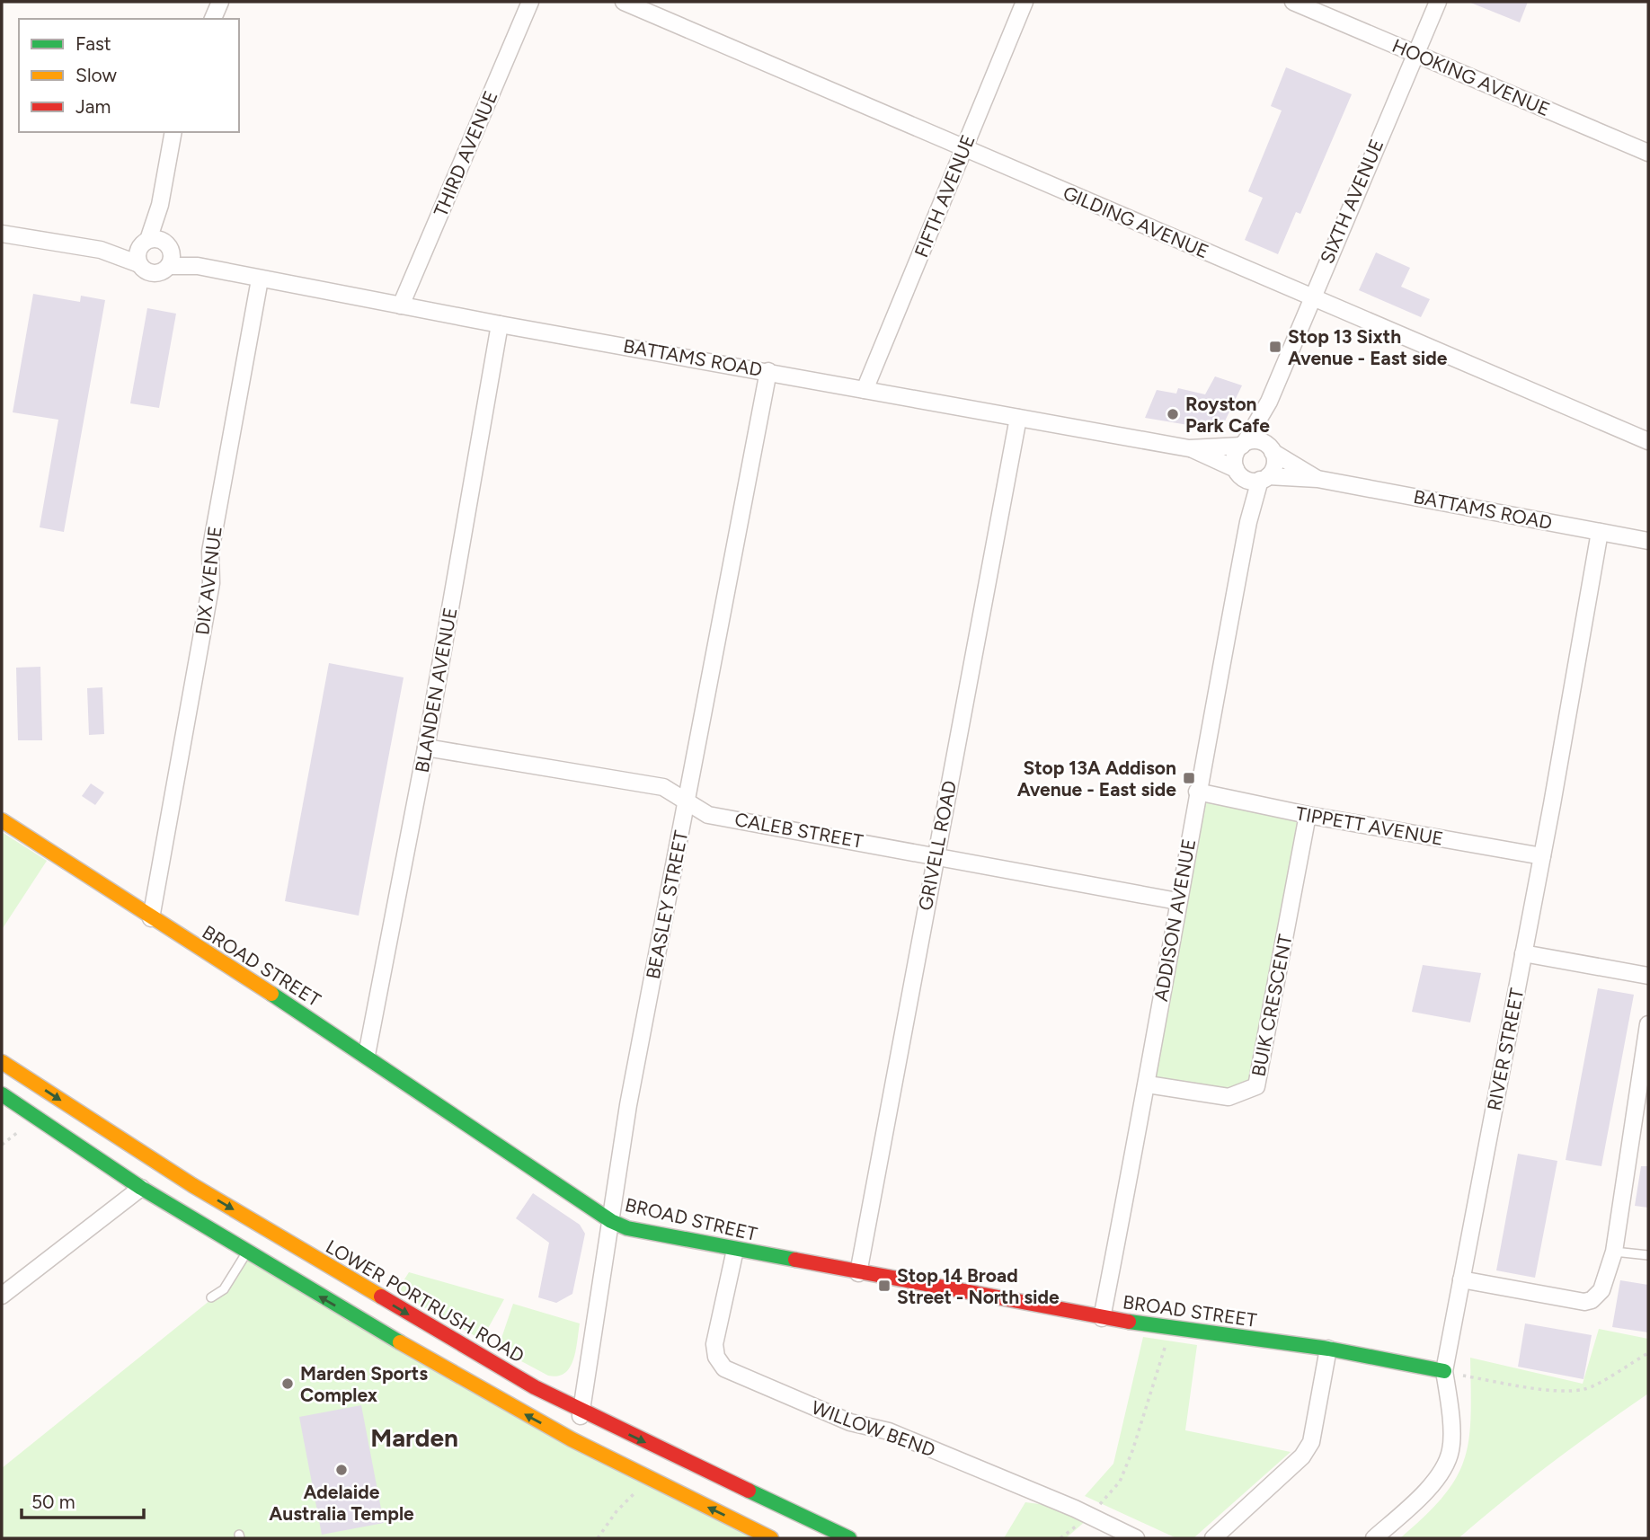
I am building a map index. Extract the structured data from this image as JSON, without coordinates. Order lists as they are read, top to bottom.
{
  "streets": {
    "main road": ["BROAD STREET", "LOWER PORTRUSH ROAD"],
    "street": [
      "HOOKING AVENUE",
      "THIRD AVENUE",
      "FIFTH AVENUE",
      "SIXTH AVENUE",
      "GILDING AVENUE",
      "BATTAMS ROAD",
      "DIX AVENUE",
      "BLANDEN AVENUE",
      "TIPPETT AVENUE",
      "CALEB STREET",
      "GRIVELL ROAD",
      "BEASLEY STREET",
      "ADDISON AVENUE",
      "BUIK CRESCENT",
      "RIVER STREET",
      "WILLOW BEND"
    ]
  },
  "crossings": [
    ["HOOKING AVENUE", "SIXTH AVENUE"],
    ["THIRD AVENUE", "BATTAMS ROAD"],
    ["FIFTH AVENUE", "GILDING AVENUE"],
    ["FIFTH AVENUE", "BATTAMS ROAD"],
    ["SIXTH AVENUE", "GILDING AVENUE"],
    ["SIXTH AVENUE", "BATTAMS ROAD"],
    ["SIXTH AVENUE", "ADDISON AVENUE"],
    ["BATTAMS ROAD", "DIX AVENUE"],
    ["BATTAMS ROAD", "BLANDEN AVENUE"],
    ["BATTAMS ROAD", "GRIVELL ROAD"],
    ["BATTAMS ROAD", "BEASLEY STREET"],
    ["BATTAMS ROAD", "ADDISON AVENUE"],
    ["BATTAMS ROAD", "RIVER STREET"],
    ["DIX AVENUE", "BROAD STREET"],
    ["BLANDEN AVENUE", "CALEB STREET"],
    ["BLANDEN AVENUE", "BROAD STREET"],
    ["TIPPETT AVENUE", "ADDISON AVENUE"],
    ["TIPPETT AVENUE", "BUIK CRESCENT"],
    ["TIPPETT AVENUE", "RIVER STREET"],
    ["CALEB STREET", "GRIVELL ROAD"],
    ["CALEB STREET", "BEASLEY STREET"],
    ["CALEB STREET", "ADDISON AVENUE"],
    ["GRIVELL ROAD", "BROAD STREET"],
    ["BEASLEY STREET", "BROAD STREET"],
    ["BEASLEY STREET", "LOWER PORTRUSH ROAD"],
    ["ADDISON AVENUE", "BROAD STREET"],
    ["ADDISON AVENUE", "BUIK CRESCENT"],
    ["BROAD STREET", "RIVER STREET"],
    ["BROAD STREET", "WILLOW BEND"]
  ],
  "districts": ["Marden"],
  "places": {
    "transit": ["Stop 13 Sixth Avenue - East side", "Stop 13A Addison Avenue - East side", "Stop 14 Broad Street - North side"],
    "other": ["Royston Park Cafe", "Marden Sports Complex", "Adelaide Australia Temple"]
  },
  "legend": ["Fast", "Slow", "Jam"],
  "scale_bar": "50 m"
}
